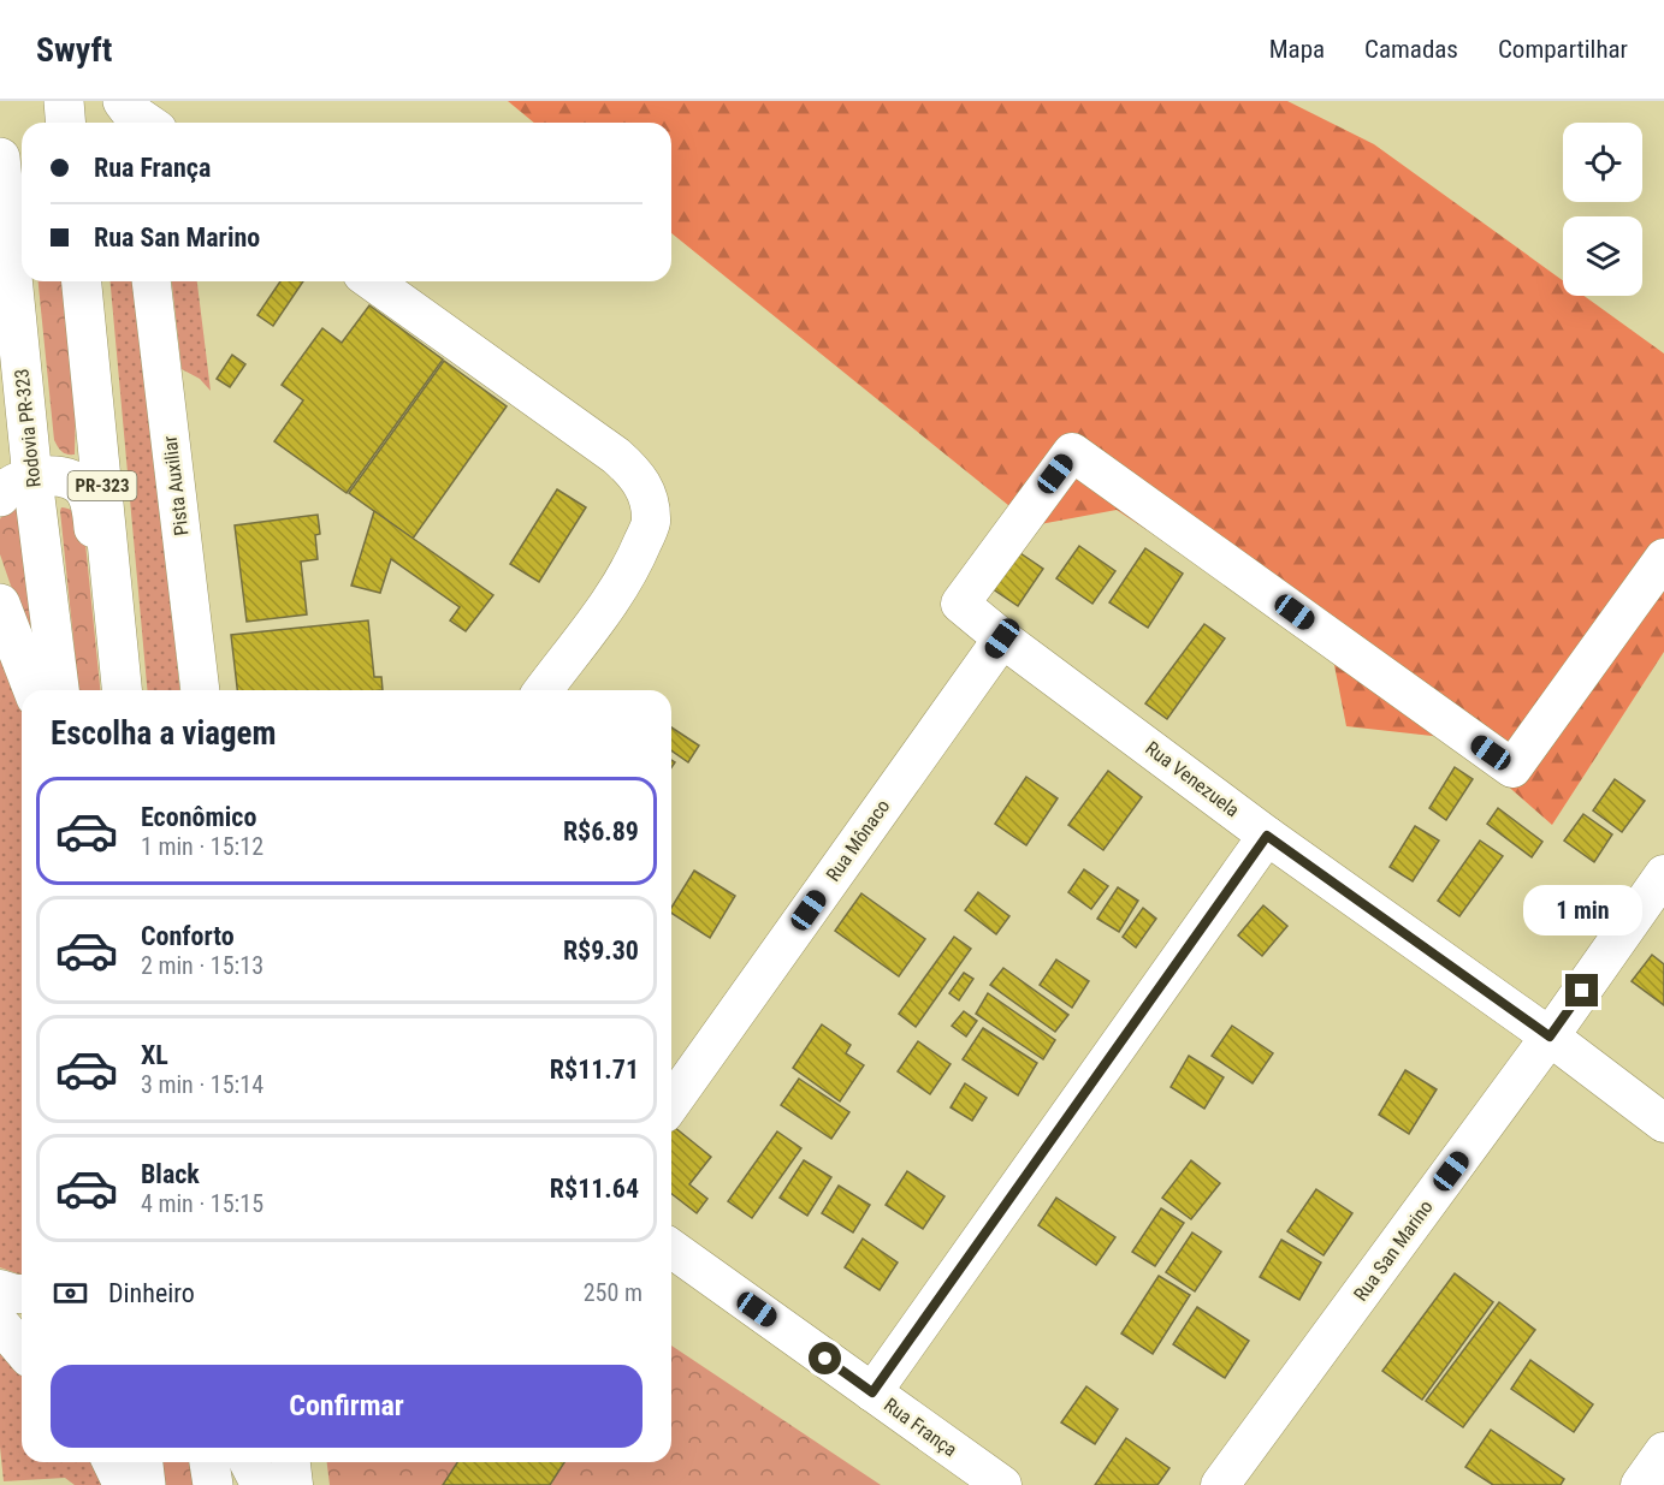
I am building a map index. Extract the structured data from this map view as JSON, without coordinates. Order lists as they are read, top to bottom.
{
  "streets": {
    "highway": ["Rodovia PR-323", "PR-323"],
    "street": [
      "Pista Auxiliar",
      "Rua Venezuela",
      "Rua Mônaco",
      "Rua San Marino",
      "Rua França"
    ]
  },
  "crossings": [
    ["Rua Venezuela", "Rua Mônaco"],
    ["Rua Venezuela", "Rua San Marino"]
  ],
  "page": {
    "header": "Swyft",
    "nav": ["Mapa", "Camadas", "Compartilhar"],
    "banner": ["Rua França", "Rua San Marino"],
    "heading": "Escolha a viagem",
    "list": [
      {
        "name": "Econômico",
        "note": "1 min · 15:12",
        "value": "R$6.89"
      },
      {
        "name": "Conforto",
        "note": "2 min · 15:13",
        "value": "R$9.30"
      },
      {
        "name": "XL",
        "note": "3 min · 15:14",
        "value": "R$11.71"
      },
      {
        "name": "Black",
        "note": "4 min · 15:15",
        "value": "R$11.64"
      }
    ],
    "bubble": "1 min",
    "pay": ["Dinheiro", "250 m"],
    "buttons": "Confirmar"
  }
}
